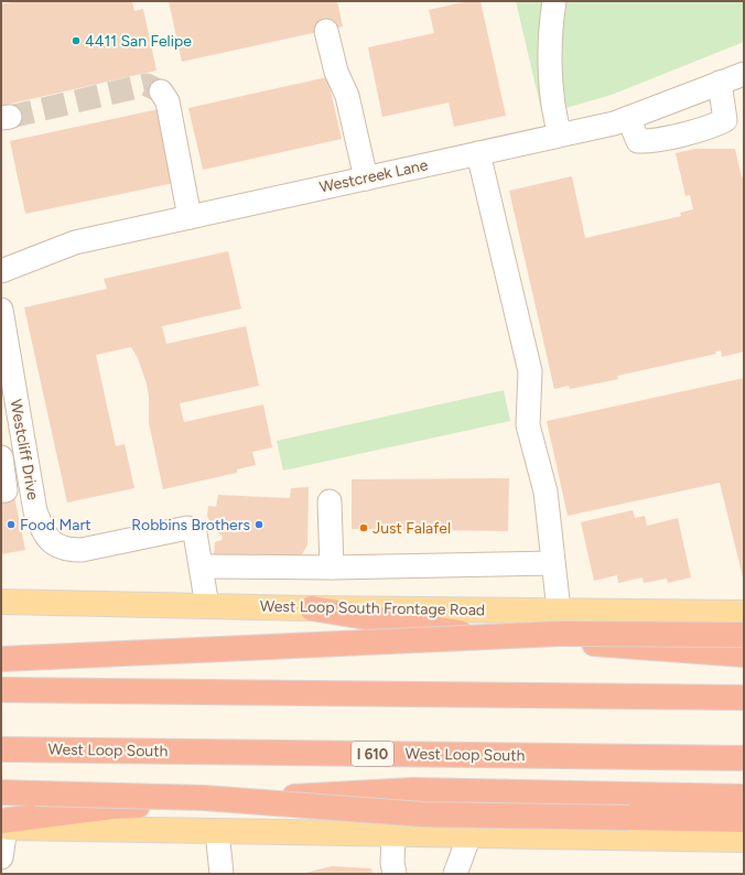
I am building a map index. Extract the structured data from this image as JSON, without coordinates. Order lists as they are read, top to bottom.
{
  "streets": {
    "highway": ["West Loop South", "I 610"],
    "main road": ["West Loop South Frontage Road"],
    "street": ["Westcreek Lane", "Westcliff Drive"]
  },
  "crossings": [
    ["Westcliff Drive", "West Loop South Frontage Road"]
  ],
  "places": [
    "4411 San Felipe",
    "Food Mart",
    "Robbins Brothers",
    "Just Falafel"
  ]
}
